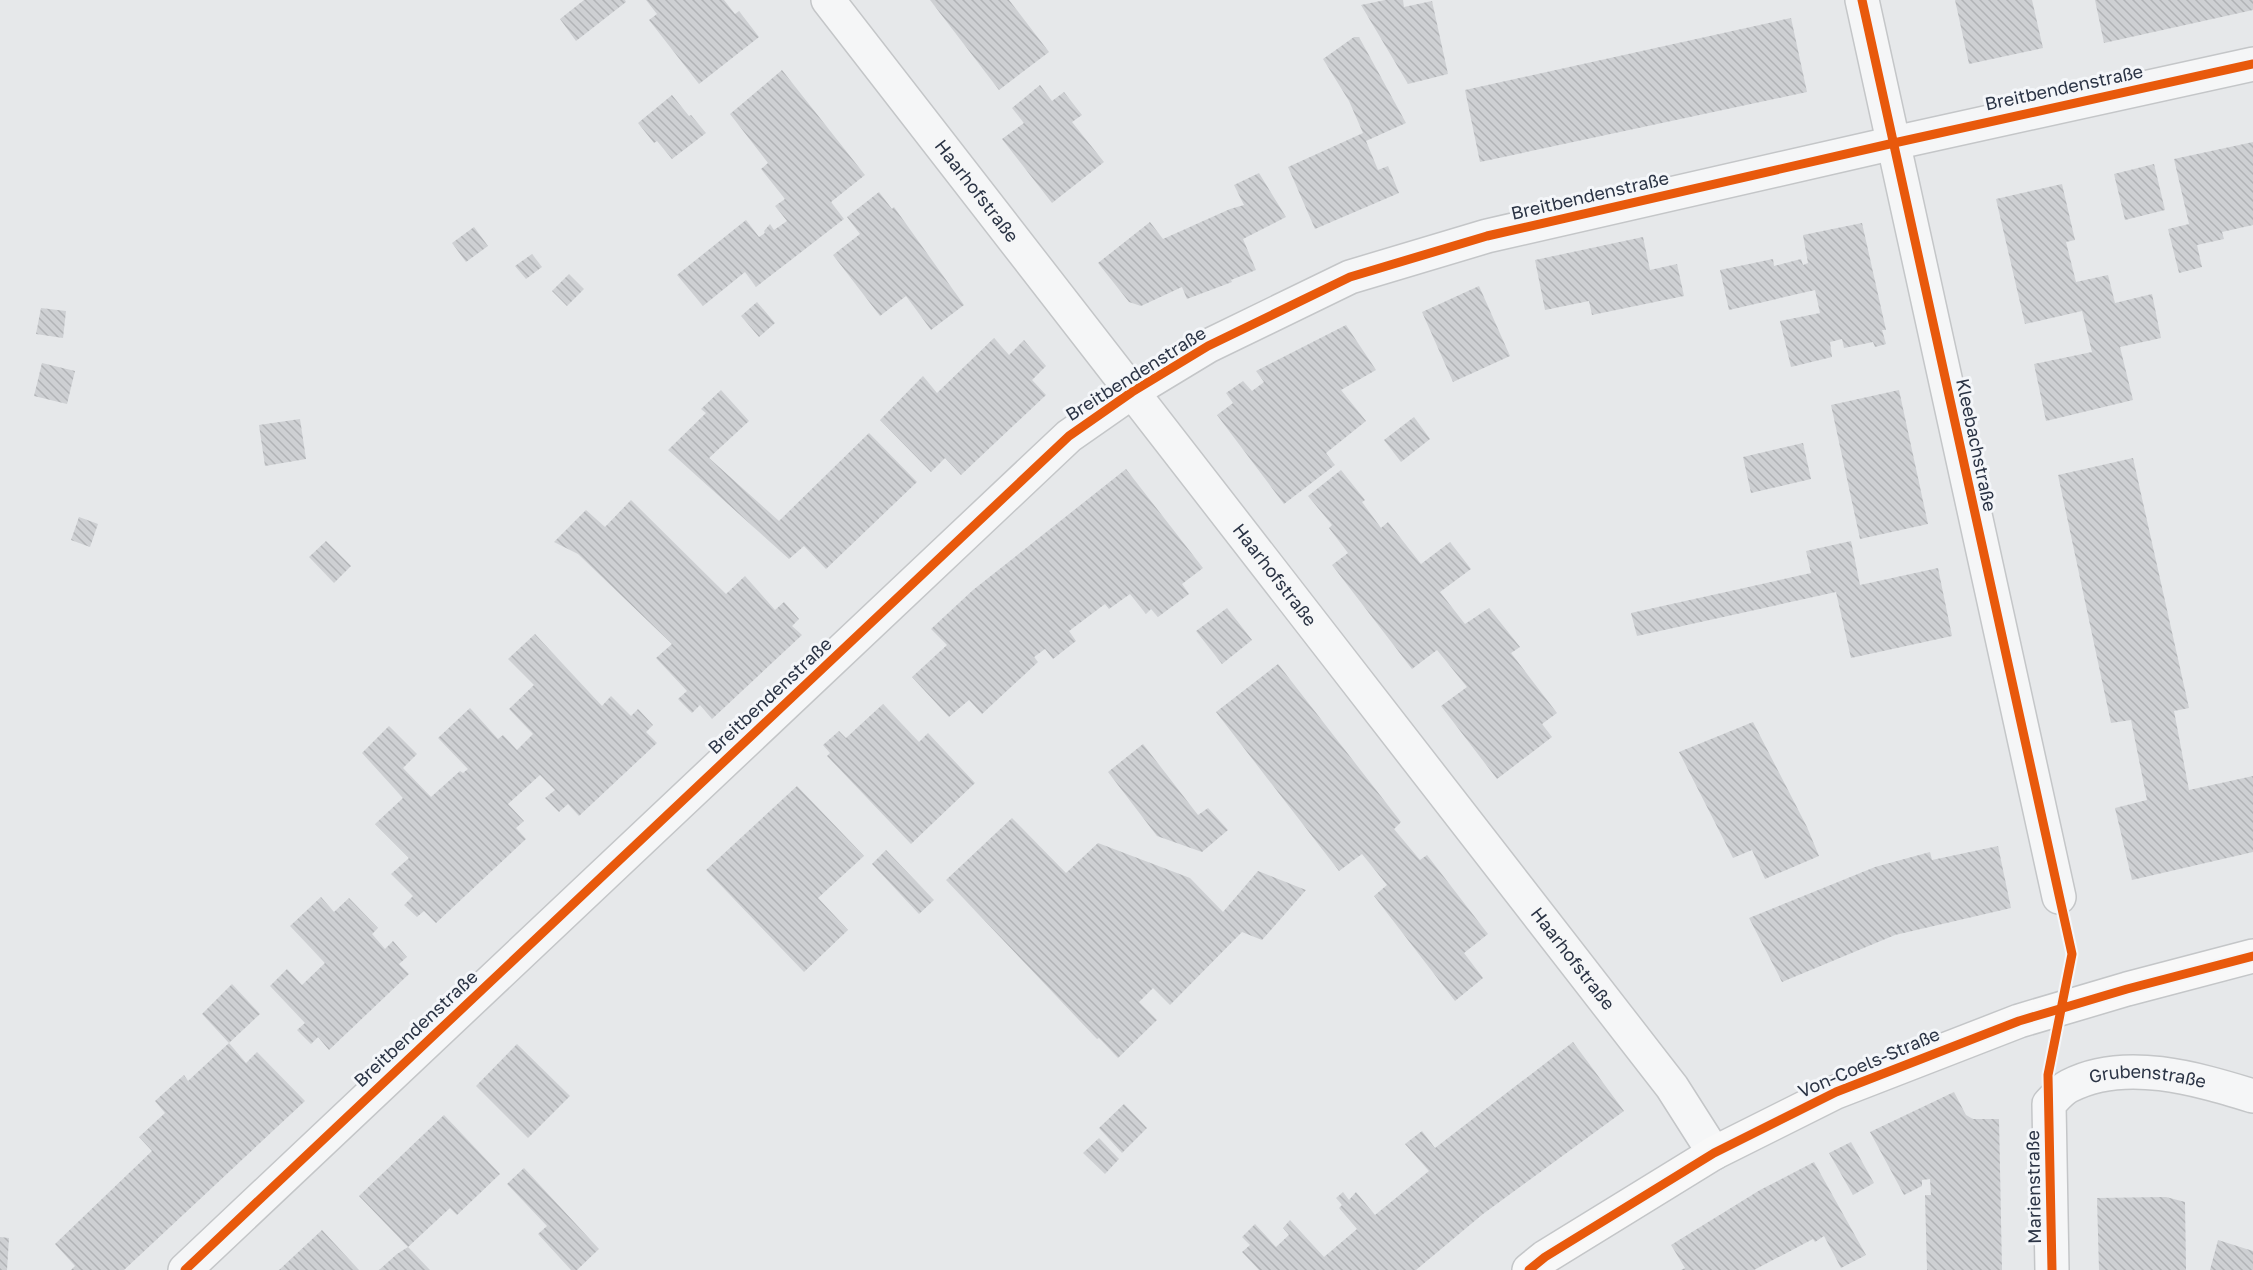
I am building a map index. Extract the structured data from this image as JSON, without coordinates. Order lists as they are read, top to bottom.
{
  "streets": {
    "main road": ["Von-Coels-Straße"],
    "street": [
      "Breitbendenstraße",
      "Haarhofstraße",
      "Kleebachstraße",
      "Grubenstraße",
      "Marienstraße"
    ]
  },
  "crossings": [
    ["Breitbendenstraße", "Haarhofstraße"],
    ["Breitbendenstraße", "Kleebachstraße"],
    ["Haarhofstraße", "Von-Coels-Straße"],
    ["Grubenstraße", "Marienstraße"]
  ]
}
